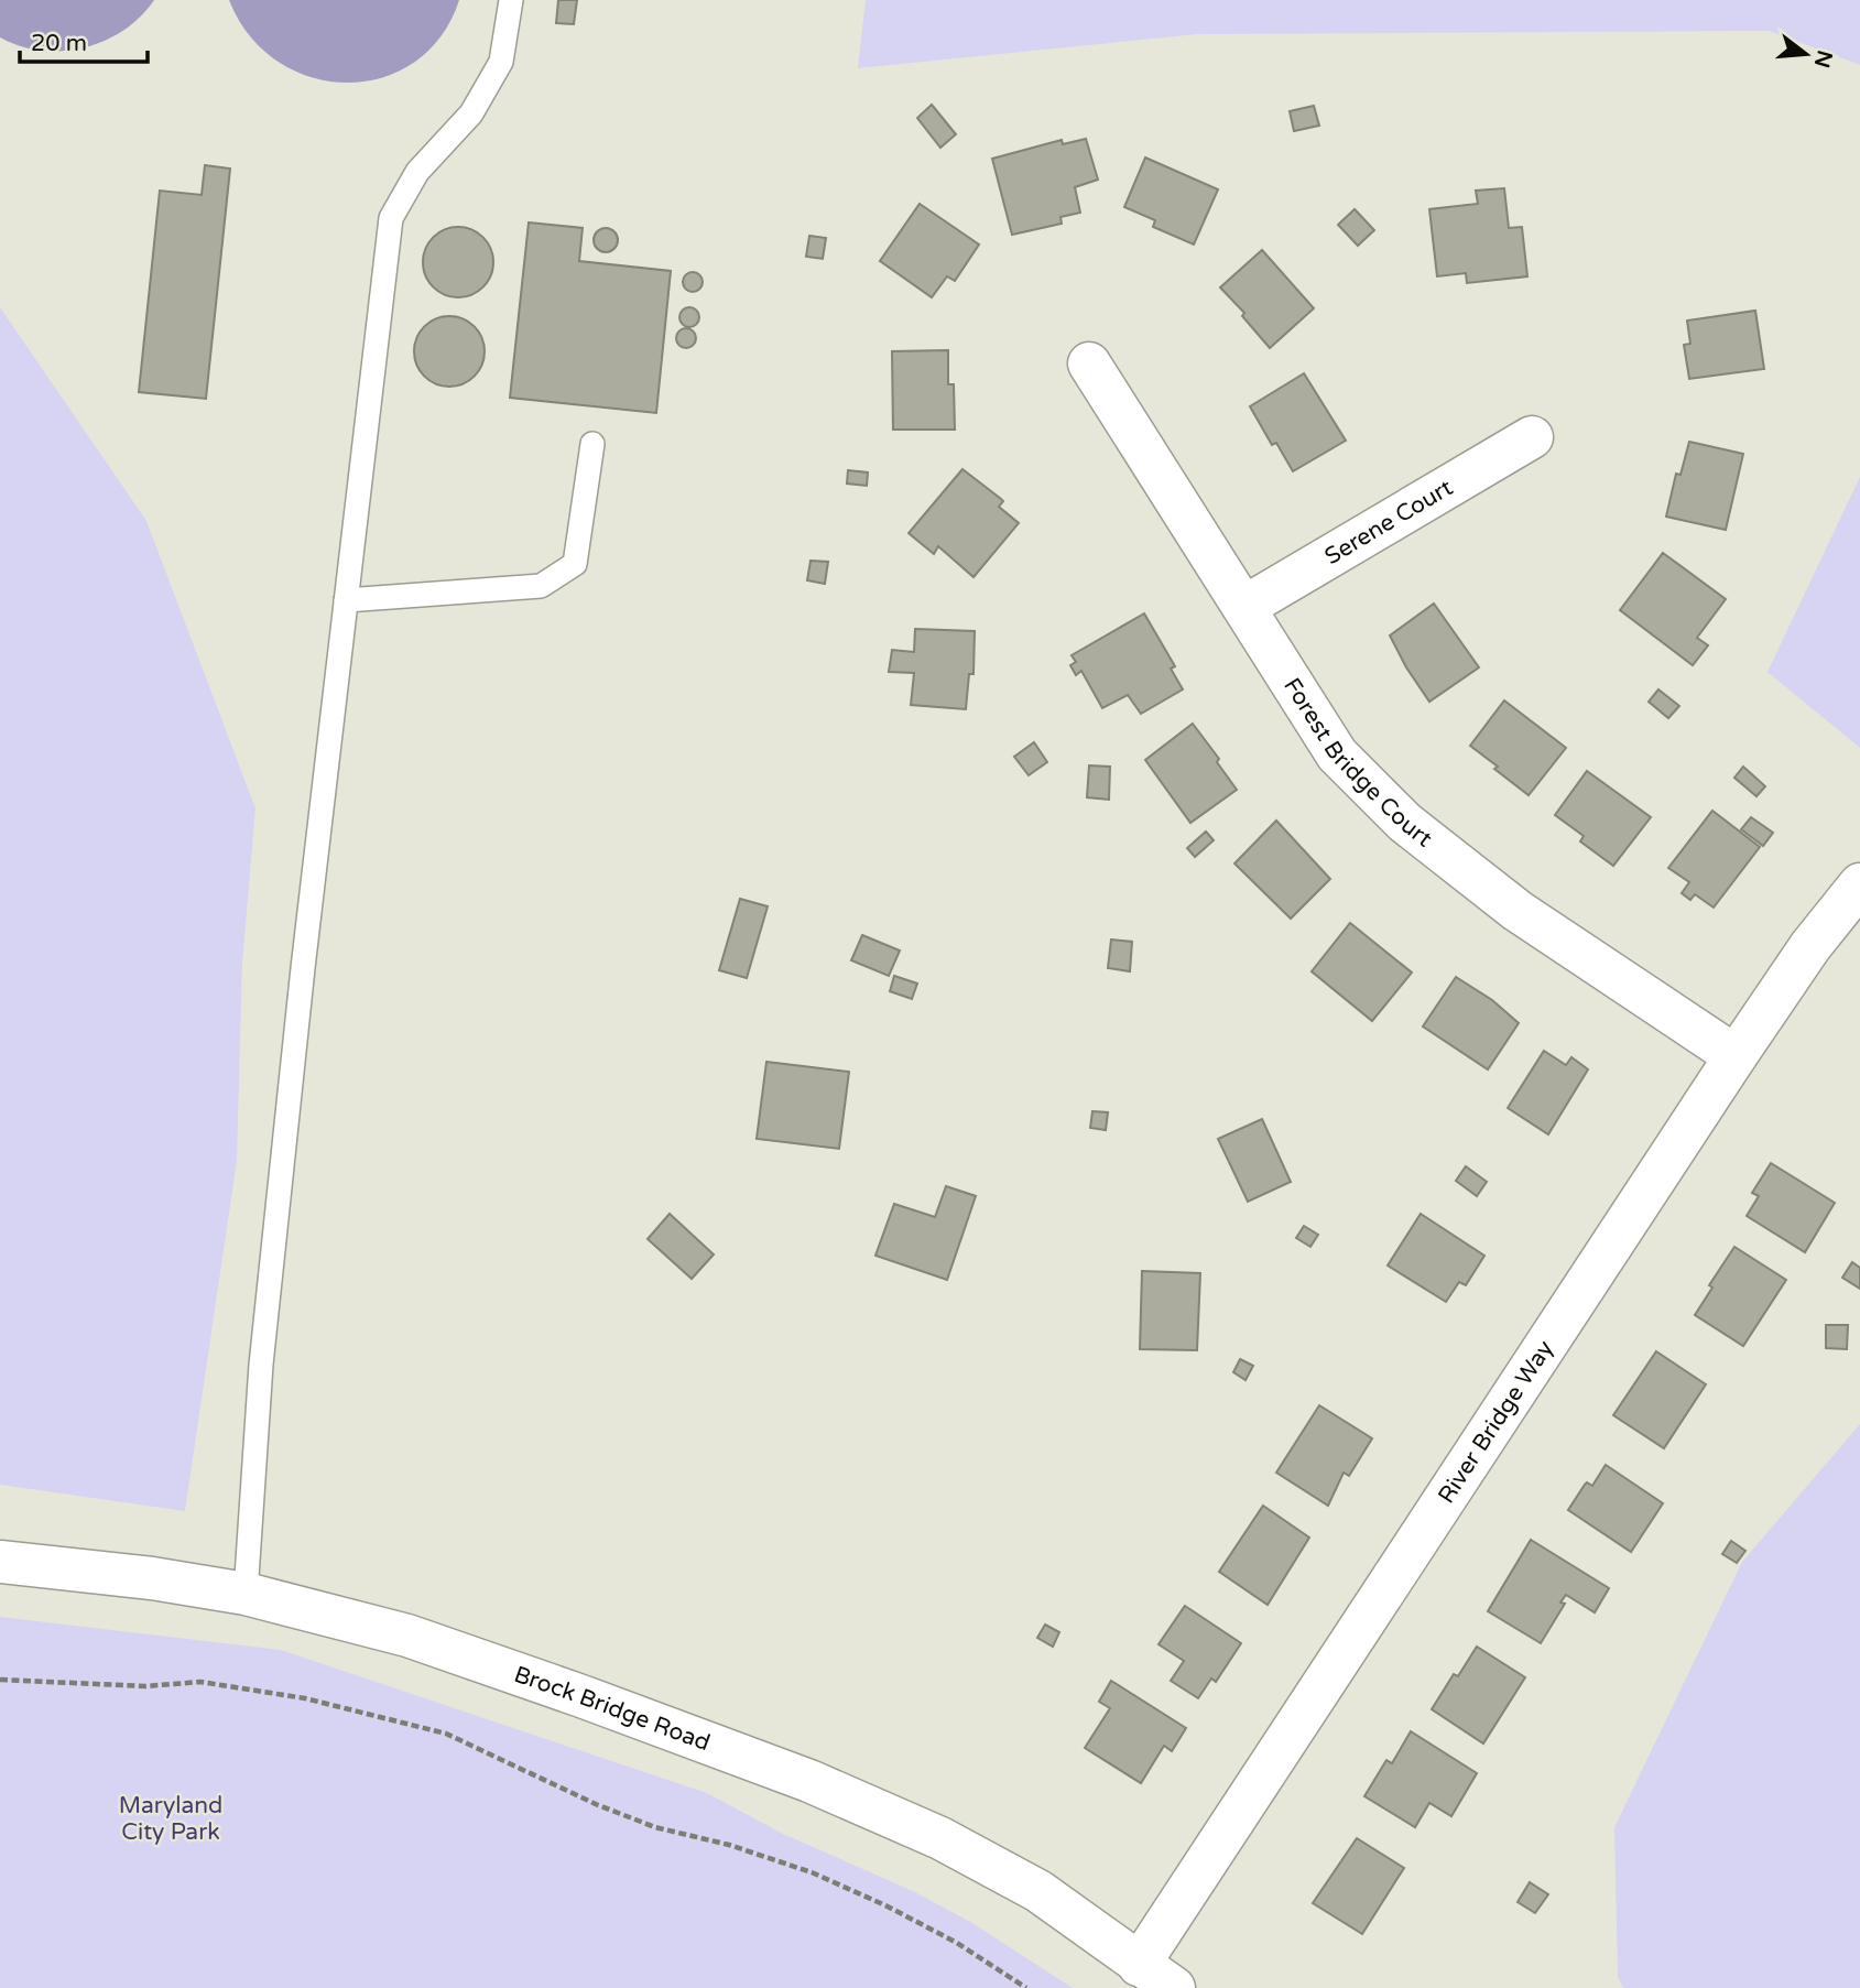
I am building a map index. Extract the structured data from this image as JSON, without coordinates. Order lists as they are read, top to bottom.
{
  "streets": {
    "street": [
      "Serene Court",
      "Forest Bridge Court",
      "River Bridge Way",
      "Brock Bridge Road"
    ]
  },
  "crossings": [
    ["Serene Court", "Forest Bridge Court"],
    ["Forest Bridge Court", "River Bridge Way"],
    ["River Bridge Way", "Brock Bridge Road"]
  ],
  "parks": ["Maryland City Park"],
  "scale_bar": "20 m",
  "north": "right"
}
